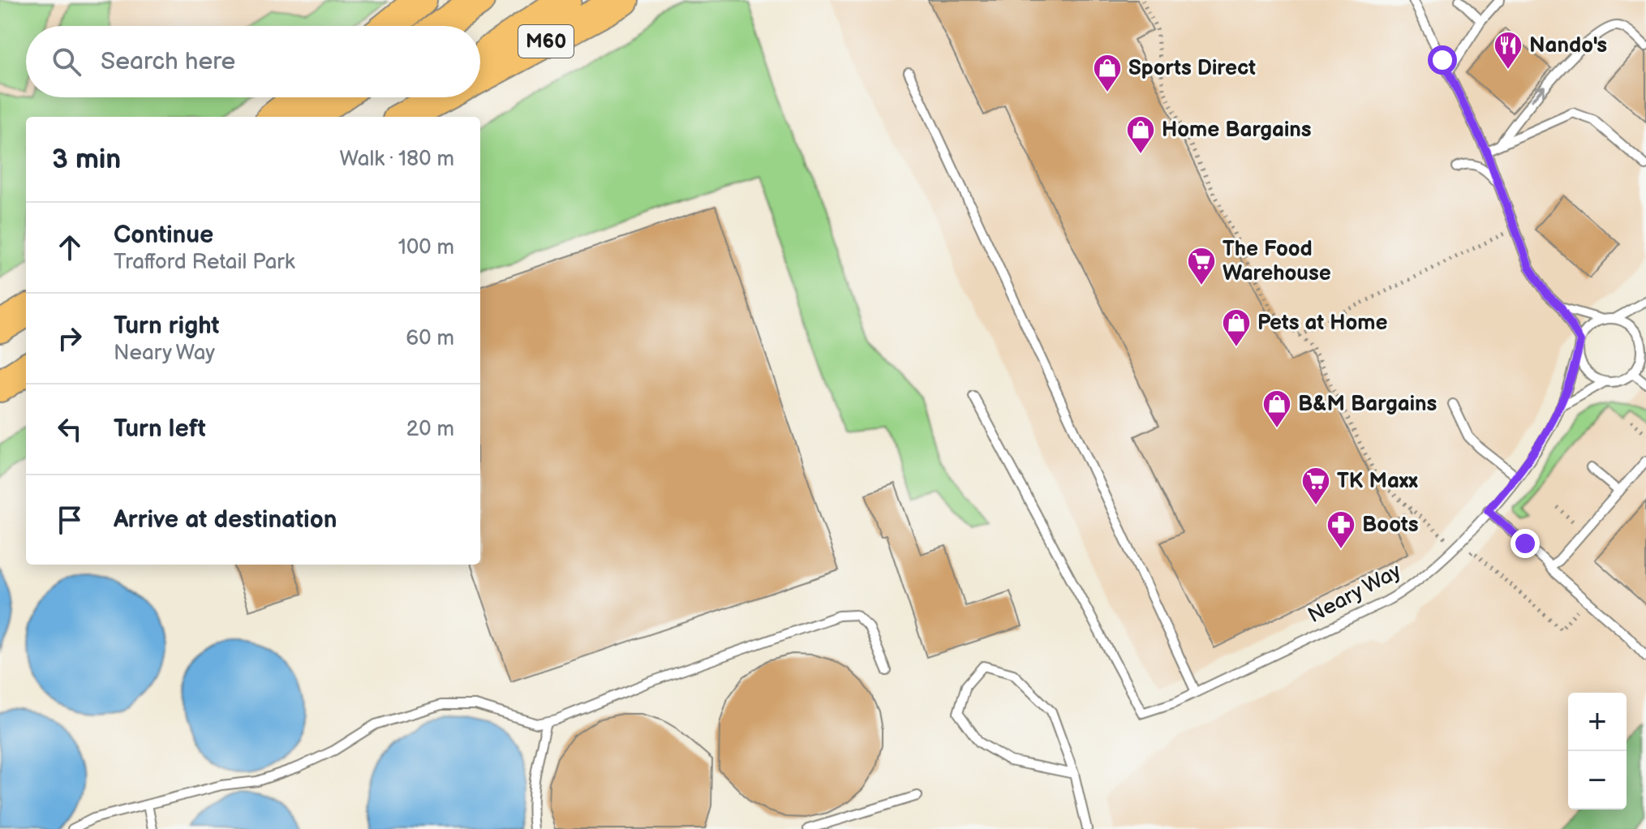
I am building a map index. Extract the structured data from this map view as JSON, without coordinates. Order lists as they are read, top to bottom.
{
  "streets": {
    "highway": ["M60"],
    "lane": ["Neary Way"]
  },
  "places": {
    "restaurant": ["Nando's"],
    "shop": [
      "Sports Direct",
      "Home Bargains",
      "Pets at Home",
      "B&M Bargains"
    ],
    "supermarket": ["The Food Warehouse", "TK Maxx"],
    "pharmacy": ["Boots"]
  },
  "page": {
    "search": "Search here",
    "heading": ["3 min", "Walk · 180 m"],
    "list": [
      ["Continue", "Trafford Retail Park", "100 m"],
      ["Turn right", "Neary Way", "60 m"],
      ["Turn left", "20 m"],
      "Arrive at destination"
    ],
    "map_buttons": ["+", "−"]
  }
}
